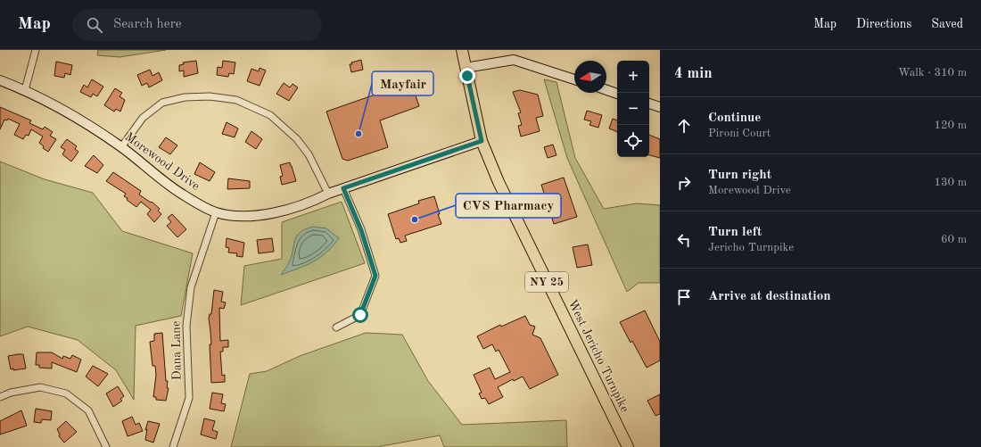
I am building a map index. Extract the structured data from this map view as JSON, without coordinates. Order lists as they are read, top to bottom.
{
  "streets": {
    "main road": ["NY 25", "West Jericho Turnpike"],
    "street": ["Morewood Drive", "Dana Lane"]
  },
  "crossings": [
    ["Morewood Drive", "NY 25"],
    ["Morewood Drive", "Dana Lane"],
    ["Morewood Drive", "West Jericho Turnpike"],
    ["NY 25", "West Jericho Turnpike"]
  ],
  "places": ["Mayfair", "CVS Pharmacy"],
  "north": "left",
  "page": {
    "header": "Map",
    "search": "Search here",
    "nav": ["Map", "Directions", "Saved"],
    "heading": ["4 min", "Walk · 310 m"],
    "map_buttons": ["+", "−"],
    "list": [
      ["Continue", "Pironi Court", "120 m"],
      ["Turn right", "Morewood Drive", "130 m"],
      ["Turn left", "Jericho Turnpike", "60 m"],
      "Arrive at destination"
    ]
  }
}
